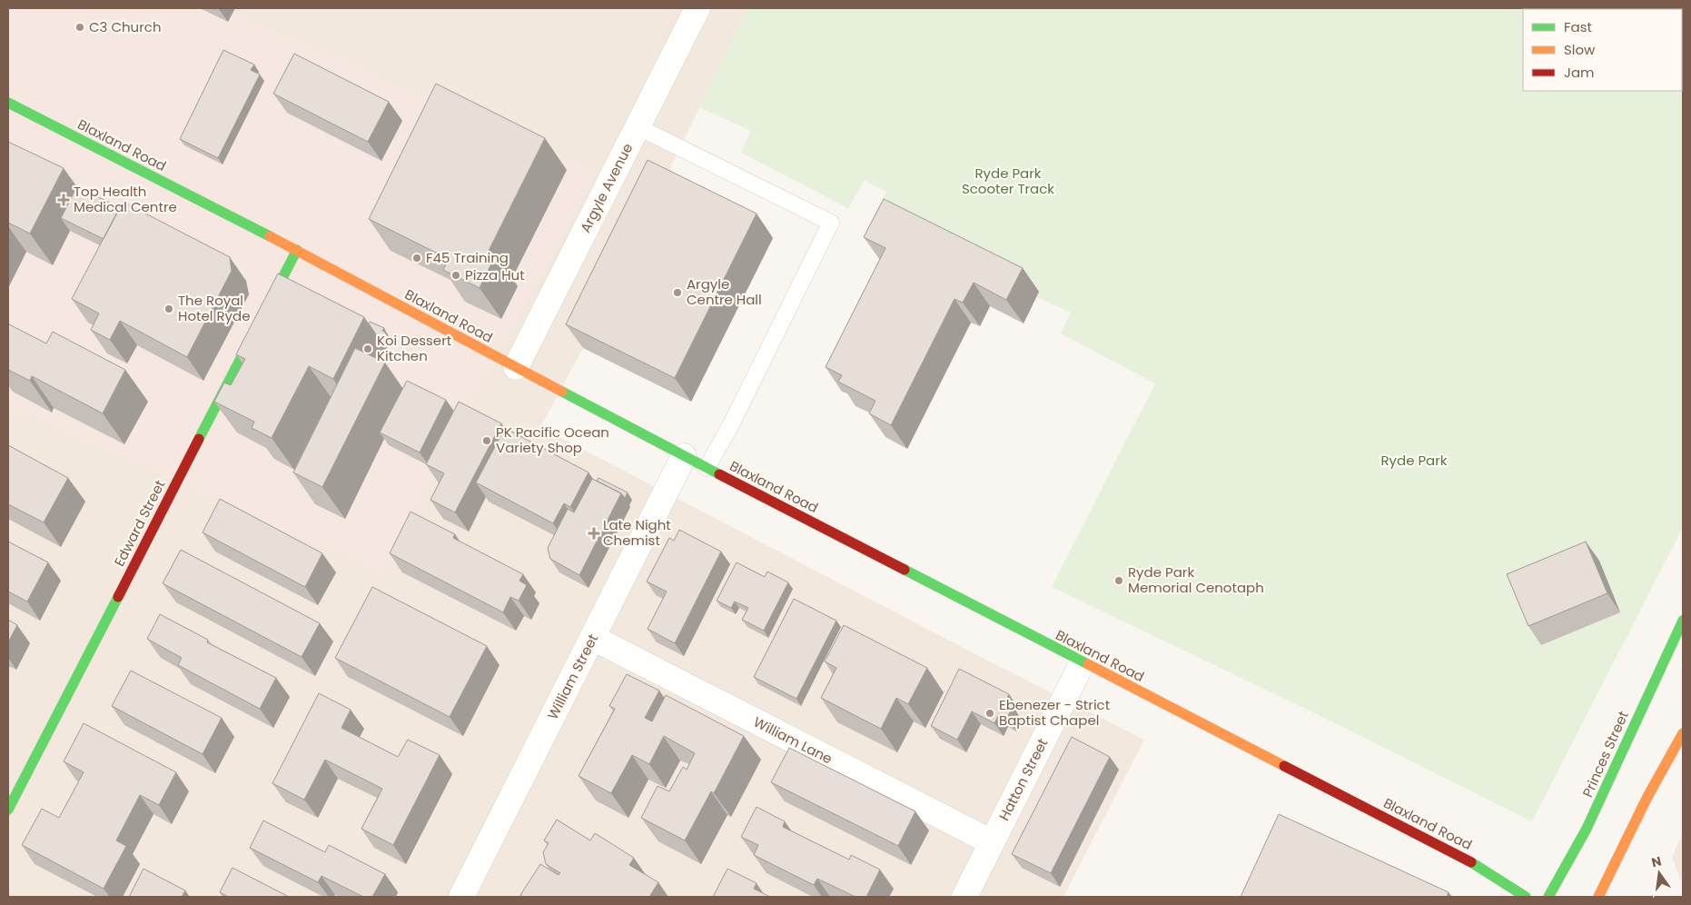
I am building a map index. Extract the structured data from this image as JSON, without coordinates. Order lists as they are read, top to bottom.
{
  "streets": {
    "street": [
      "Blaxland Road",
      "Argyle Avenue",
      "Edward Street",
      "William Street",
      "William Lane",
      "Princes Street",
      "Hatton Street"
    ]
  },
  "crossings": [
    ["Blaxland Road", "Argyle Avenue"],
    ["Blaxland Road", "Edward Street"],
    ["Blaxland Road", "William Street"],
    ["Blaxland Road", "Hatton Street"],
    ["William Street", "William Lane"],
    ["William Lane", "Hatton Street"]
  ],
  "parks": ["Ryde Park Scooter Track", "Ryde Park"],
  "places": {
    "other": [
      "C3 Church",
      "F45 Training",
      "Pizza Hut",
      "Argyle Centre Hall",
      "The Royal Hotel Ryde",
      "Koi Dessert Kitchen",
      "PK Pacific Ocean Variety Shop",
      "Ryde Park Memorial Cenotaph",
      "Ebenezer - Strict Baptist Chapel"
    ],
    "health": ["Top Health Medical Centre", "Late Night Chemist"]
  },
  "legend": ["Fast", "Slow", "Jam"],
  "north": "top"
}
